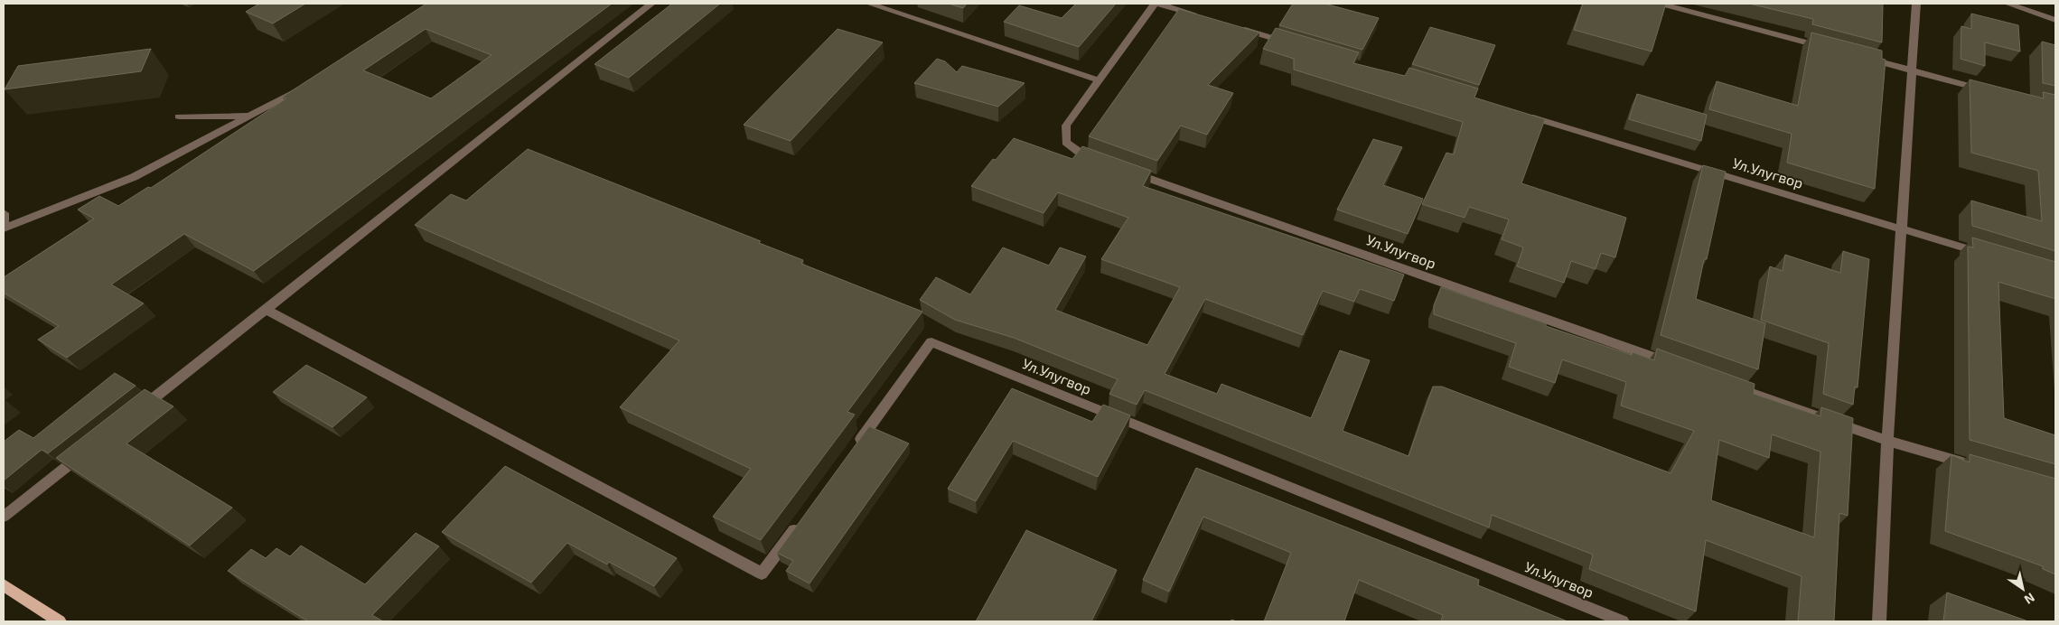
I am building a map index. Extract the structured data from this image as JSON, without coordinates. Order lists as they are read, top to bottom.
{
  "streets": {
    "street": ["Ул.Улугвор"]
  },
  "north": "bottom right"
}
